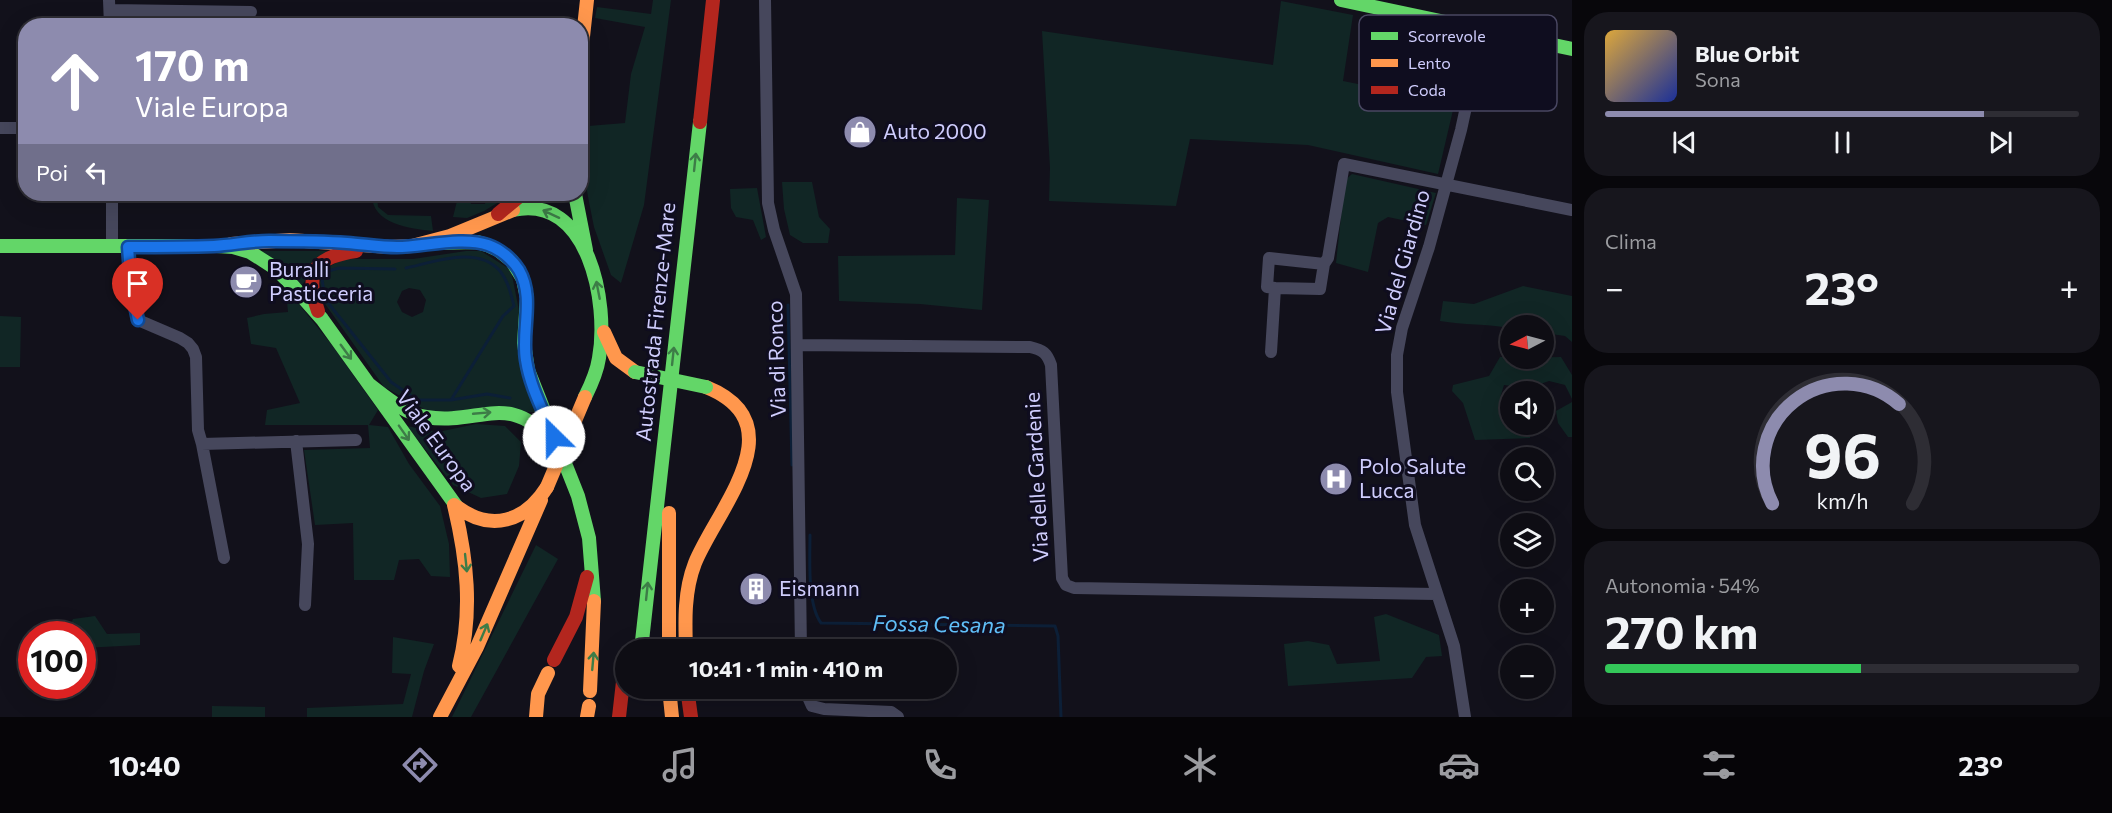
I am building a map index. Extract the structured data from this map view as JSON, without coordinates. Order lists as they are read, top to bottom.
{
  "streets": {
    "main road": ["Autostrada Firenze-Mare", "Viale Europa"],
    "street": ["Via del Giardino", "Via di Ronco", "Via delle Gardenie"]
  },
  "crossings": [
    ["Via del Giardino", "Via delle Gardenie"],
    ["Via di Ronco", "Via delle Gardenie"]
  ],
  "water": ["Fossa Cesana"],
  "places": {
    "shop": ["Auto 2000"],
    "cafe": ["Buralli Pasticceria"],
    "hospital": ["Polo Salute Lucca"],
    "building": ["Eismann"]
  },
  "legend": ["Scorrevole", "Lento", "Coda"],
  "north": "left",
  "page": {
    "turn": ["170 m", "Viale Europa"],
    "song": ["Blue Orbit", "Sona"],
    "then": "Poi",
    "tile": [
      "Clima",
      ["Autonomia · 54%", "270 km"]
    ],
    "heat": ["−", "23°", "+"],
    "map_buttons": ["+", "−"],
    "limit": "100",
    "trip": "10:41 · 1 min · 410 m",
    "tabs": ["10:40", "23°"],
    "gauge": ["96", "km/h"]
  }
}
